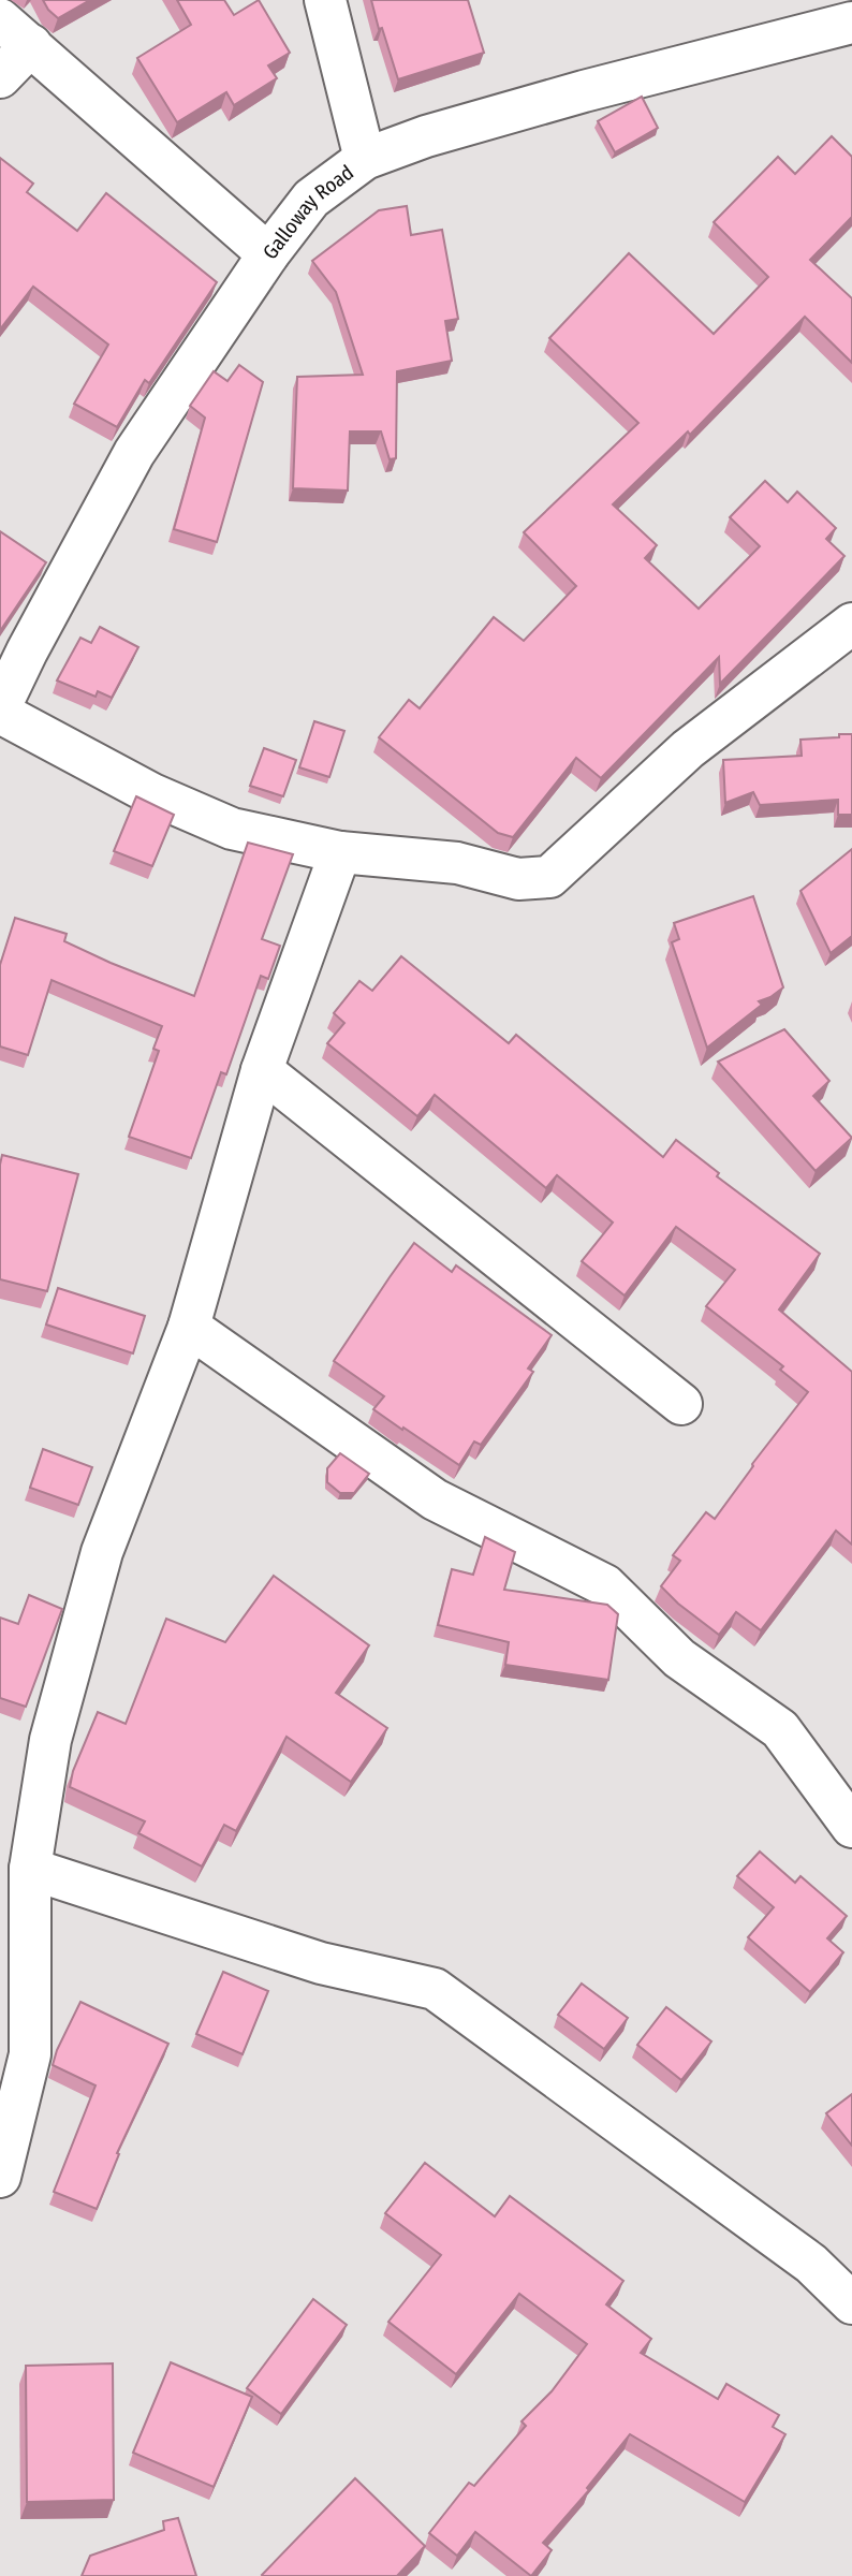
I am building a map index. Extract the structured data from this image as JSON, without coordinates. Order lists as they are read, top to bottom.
{
  "streets": {
    "street": ["Galloway Road"]
  }
}
